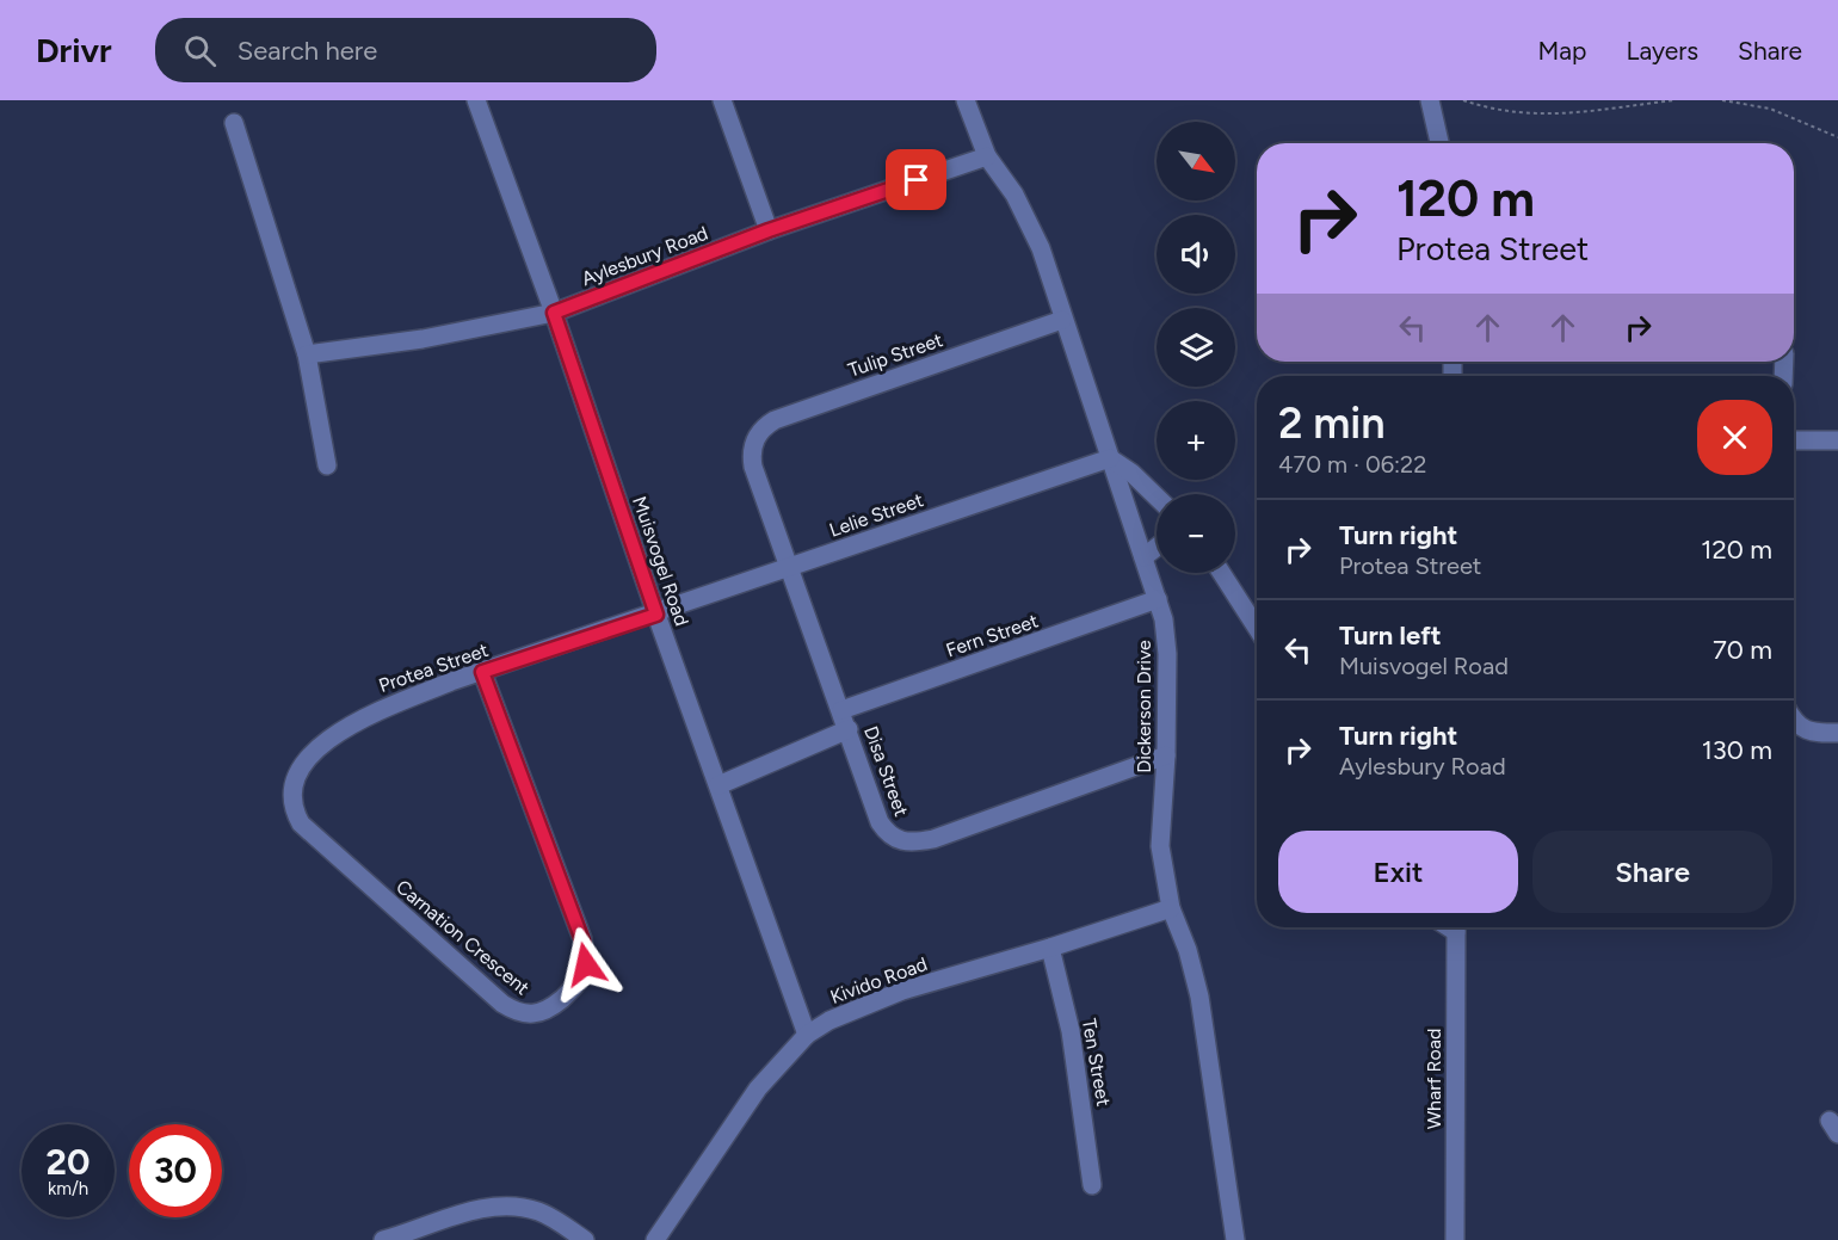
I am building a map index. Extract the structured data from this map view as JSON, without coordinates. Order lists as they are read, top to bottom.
{
  "streets": {
    "street": [
      "Aylesbury Road",
      "Tulip Street",
      "Lelie Street",
      "Muisvogel Road",
      "Fern Street",
      "Protea Street",
      "Dickerson Drive",
      "Disa Street",
      "Carnation Crescent",
      "Kivido Road",
      "Ten Street",
      "Wharf Road"
    ]
  },
  "crossings": [
    ["Aylesbury Road", "Muisvogel Road"],
    ["Aylesbury Road", "Dickerson Drive"],
    ["Tulip Street", "Dickerson Drive"],
    ["Tulip Street", "Disa Street"],
    ["Lelie Street", "Muisvogel Road"],
    ["Lelie Street", "Protea Street"],
    ["Lelie Street", "Dickerson Drive"],
    ["Lelie Street", "Disa Street"],
    ["Muisvogel Road", "Protea Street"],
    ["Muisvogel Road", "Kivido Road"],
    ["Fern Street", "Dickerson Drive"],
    ["Fern Street", "Disa Street"],
    ["Protea Street", "Carnation Crescent"],
    ["Dickerson Drive", "Disa Street"],
    ["Dickerson Drive", "Kivido Road"],
    ["Kivido Road", "Ten Street"]
  ],
  "north": "bottom right",
  "page": {
    "header": "Drivr",
    "search": "Search here",
    "nav": ["Map", "Layers", "Share"],
    "map_buttons": ["+", "−"],
    "turn": ["120 m", "Protea Street"],
    "heading": ["2 min", "470 m · 06:22"],
    "list": [
      {
        "name": "Turn right",
        "note": "Protea Street",
        "value": "120 m"
      },
      {
        "name": "Turn left",
        "note": "Muisvogel Road",
        "value": "70 m"
      },
      {
        "name": "Turn right",
        "note": "Aylesbury Road",
        "value": "130 m"
      }
    ],
    "buttons": ["Exit", "Share"],
    "speed": "20 km/h",
    "limit": "30"
  }
}
